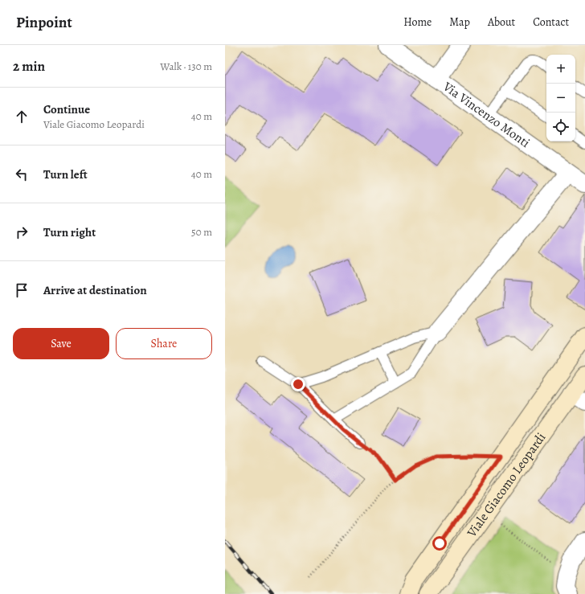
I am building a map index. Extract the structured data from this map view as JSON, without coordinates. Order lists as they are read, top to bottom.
{
  "streets": {
    "main road": ["Viale Giacomo Leopardi"],
    "street": ["Via Vincenzo Monti"]
  },
  "page": {
    "header": "Pinpoint",
    "nav": [
      "Home",
      "Map",
      "About",
      "Contact"
    ],
    "heading": ["2 min", "Walk · 130 m"],
    "map_buttons": ["+", "−"],
    "list": [
      ["Continue", "Viale Giacomo Leopardi", "40 m"],
      ["Turn left", "40 m"],
      ["Turn right", "50 m"],
      "Arrive at destination"
    ],
    "buttons": ["Save", "Share"]
  }
}
